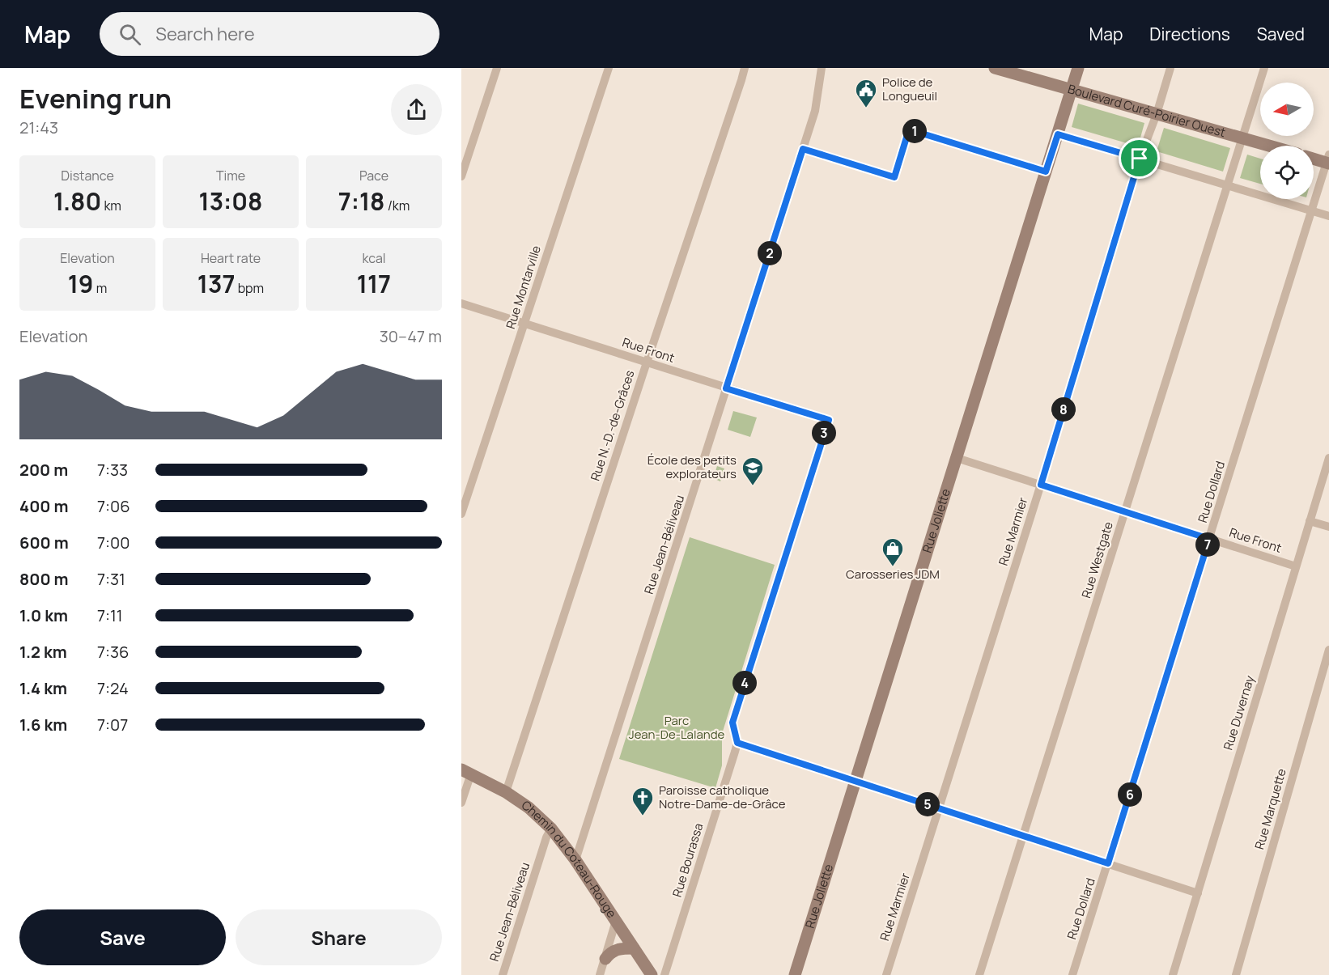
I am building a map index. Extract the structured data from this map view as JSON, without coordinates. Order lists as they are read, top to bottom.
{
  "streets": {
    "street": [
      "Boulevard Curé-Poirier Ouest",
      "Rue Montarville",
      "Rue Front",
      "Rue N.-D.-de-Grâces",
      "Rue Dollard",
      "Rue Joliette",
      "Rue Marmier",
      "Rue Jean-Béliveau",
      "Rue Westgate",
      "Rue Duvernay",
      "Rue Marquette",
      "Rue Bourassa",
      "Chemin du Coteau-Rouge"
    ]
  },
  "crossings": [
    ["Boulevard Curé-Poirier Ouest", "Rue Joliette"],
    ["Boulevard Curé-Poirier Ouest", "Rue Marmier"],
    ["Boulevard Curé-Poirier Ouest", "Rue Westgate"],
    ["Rue Montarville", "Rue Front"],
    ["Rue Front", "Rue N.-D.-de-Grâces"],
    ["Rue Front", "Rue Dollard"],
    ["Rue Front", "Rue Joliette"],
    ["Rue Front", "Rue Marmier"],
    ["Rue Front", "Rue Jean-Béliveau"],
    ["Rue Front", "Rue Westgate"],
    ["Rue Front", "Rue Duvernay"],
    ["Rue Front", "Rue Bourassa"],
    ["Rue N.-D.-de-Grâces", "Chemin du Coteau-Rouge"],
    ["Rue Jean-Béliveau", "Chemin du Coteau-Rouge"]
  ],
  "parks": ["Parc Jean-De-Lalande"],
  "places": {
    "public building": ["Police de Longueuil"],
    "school or university": ["École des petits explorateurs"],
    "shop": ["Carosseries JDM"],
    "church": ["Paroisse catholique Notre-Dame-de-Grâce"]
  },
  "north": "left",
  "page": {
    "header": "Map",
    "search": "Search here",
    "nav": ["Map", "Directions", "Saved"],
    "heading": ["Evening run", "21:43"],
    "pins": [
      "1",
      "2",
      "8",
      "3",
      "7",
      "4",
      "6",
      "5"
    ],
    "stats": [
      ["Distance", "1.80 km"],
      ["Time", "13:08"],
      ["Pace", "7:18 /km"],
      ["Elevation", "19 m"],
      ["Heart rate", "137 bpm"],
      ["kcal", "117"]
    ],
    "chart": ["Elevation", "30–47 m"],
    "list": [
      {
        "name": "200 m",
        "note": "7:33"
      },
      {
        "name": "400 m",
        "note": "7:06"
      },
      {
        "name": "600 m",
        "note": "7:00"
      },
      {
        "name": "800 m",
        "note": "7:31"
      },
      {
        "name": "1.0 km",
        "note": "7:11"
      },
      {
        "name": "1.2 km",
        "note": "7:36"
      },
      {
        "name": "1.4 km",
        "note": "7:24"
      },
      {
        "name": "1.6 km",
        "note": "7:07"
      }
    ],
    "buttons": ["Save", "Share"]
  }
}
